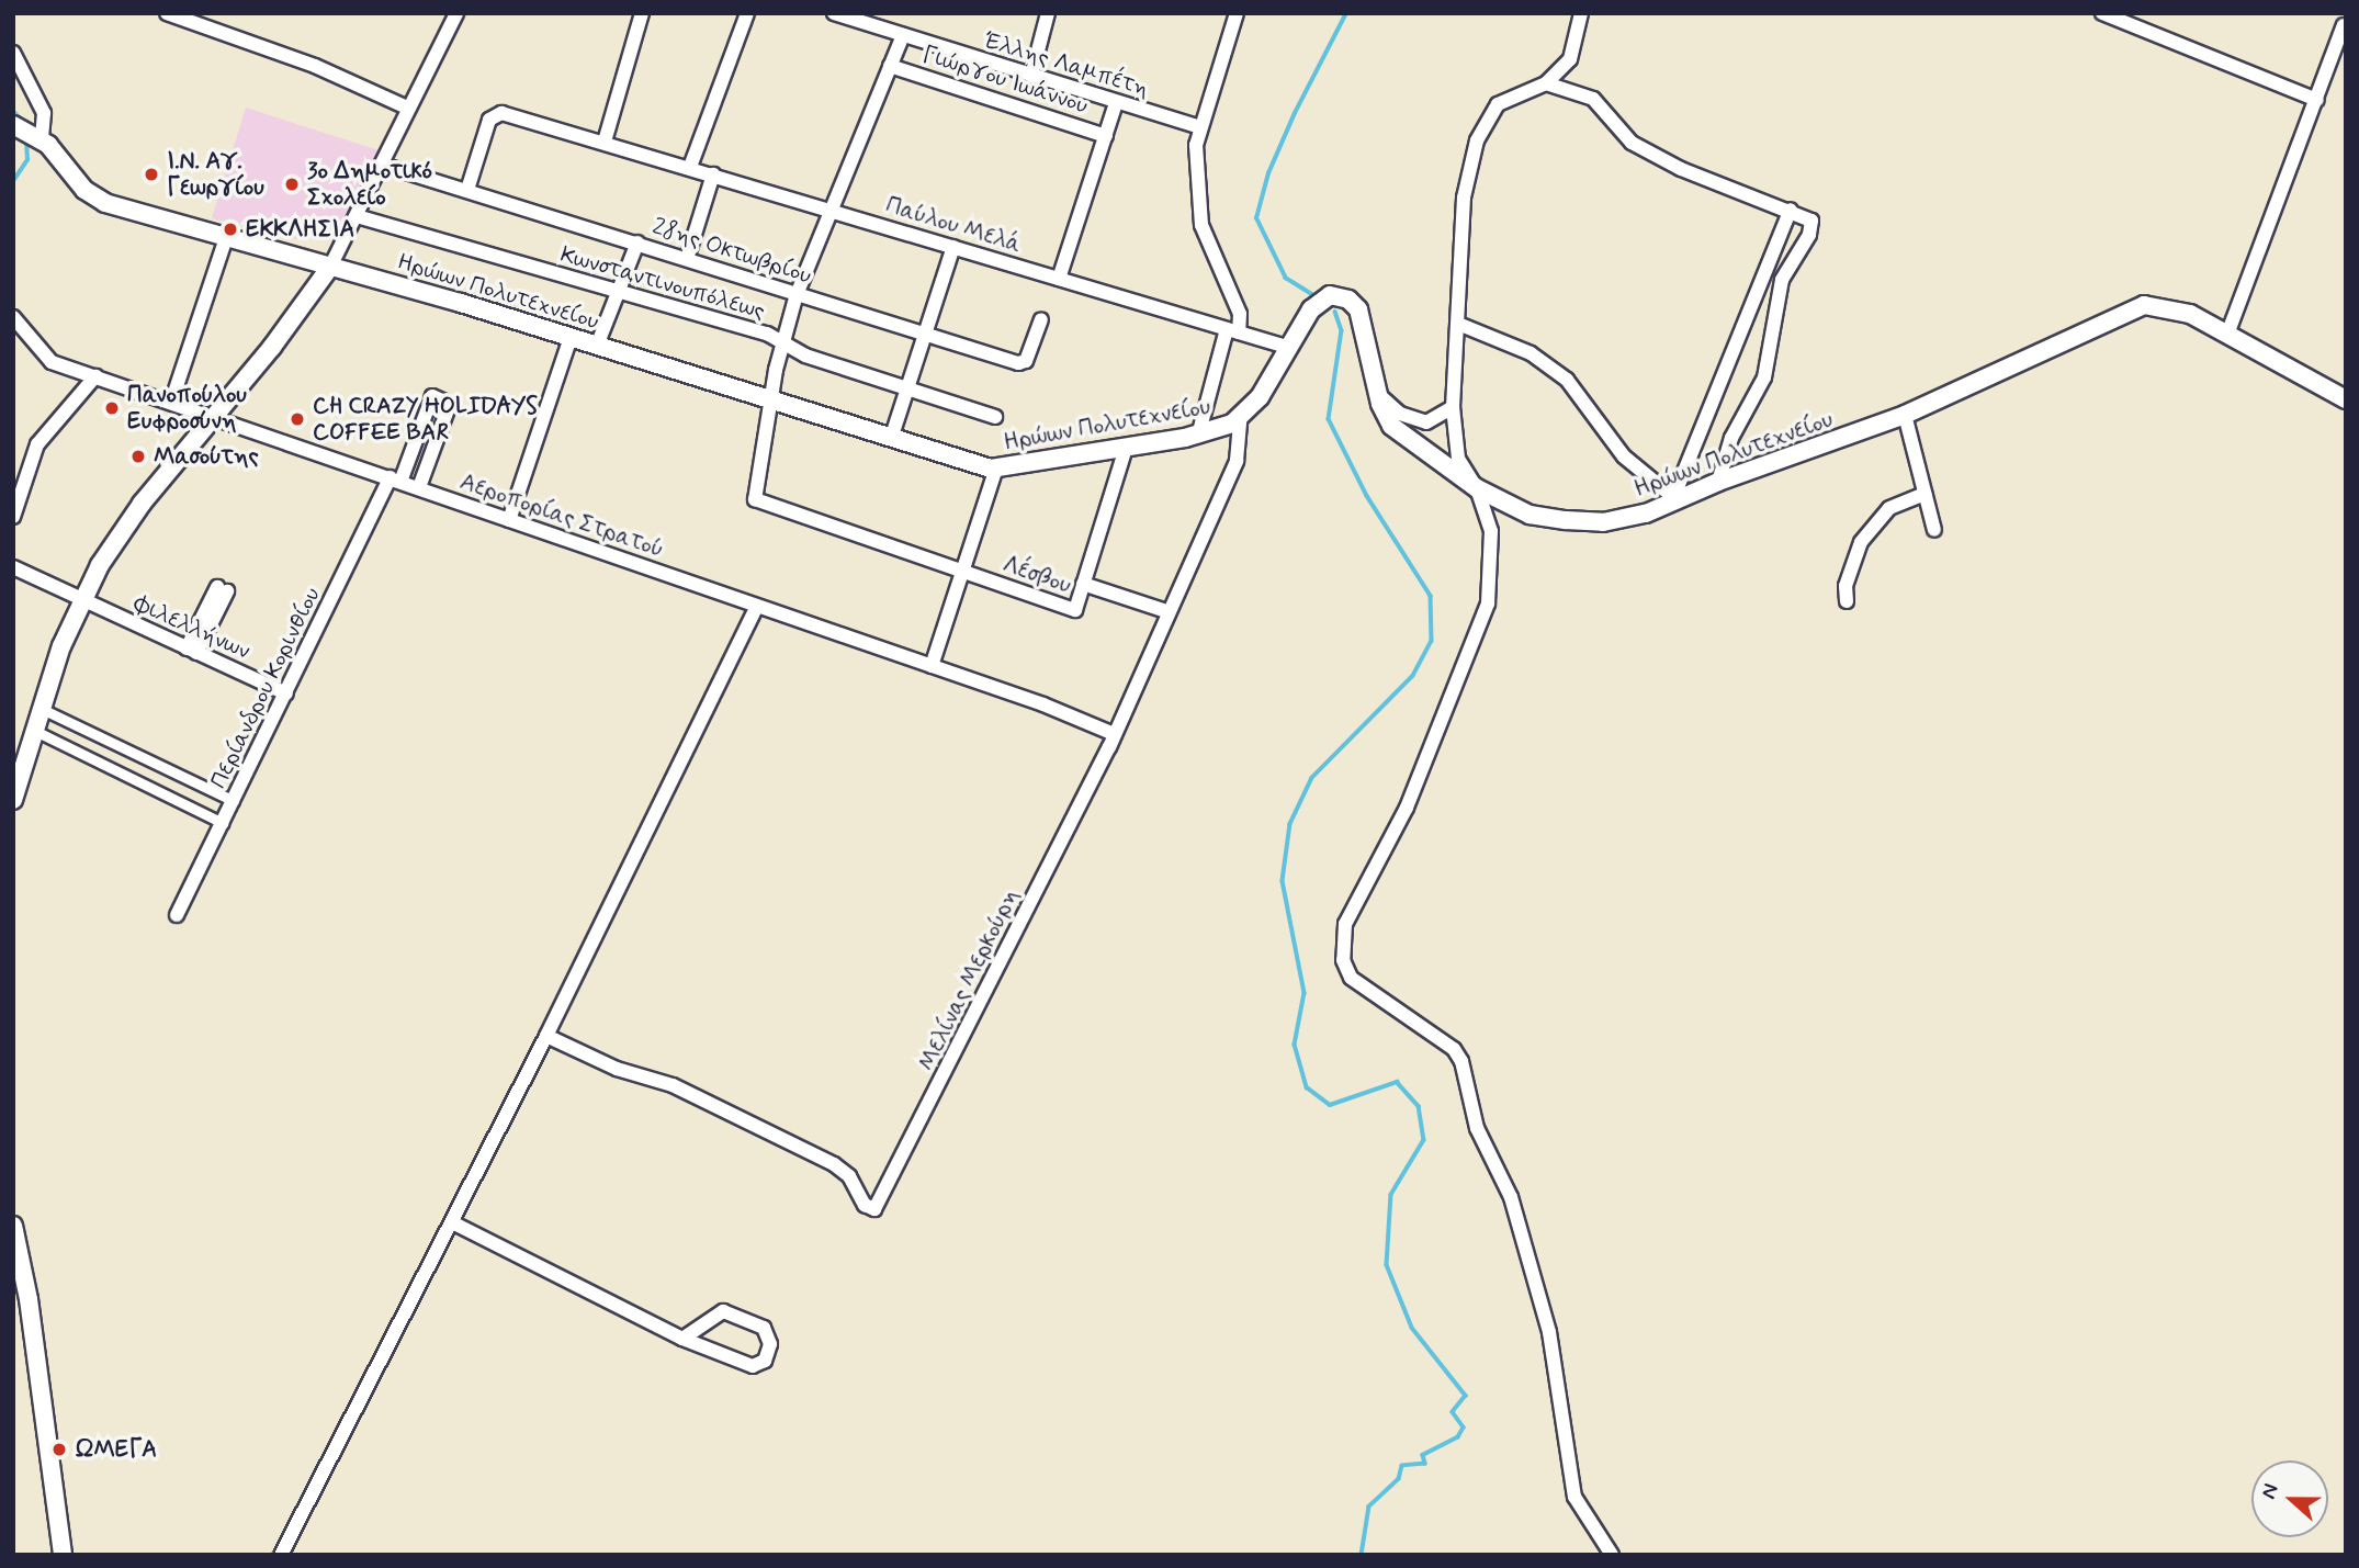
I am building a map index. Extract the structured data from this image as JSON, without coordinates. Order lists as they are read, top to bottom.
{
  "streets": {
    "street": [
      "Έλλης Λαμπέτη",
      "Γιώργου Ιωάννου",
      "Παύλου Μελά",
      "28ης Οκτωβρίου",
      "Κωνσταντινουπόλεως",
      "Ηρώων Πολυτεχνείου",
      "Αεροπορίας Στρατού",
      "Λέσβου",
      "Φιλελλήνων",
      "Περίανδρου Κορινθίου",
      "Μελίνας Μερκούρη"
    ]
  },
  "crossings": [
    ["Παύλου Μελά", "28ης Οκτωβρίου"],
    ["Παύλου Μελά", "Ηρώων Πολυτεχνείου"],
    ["Ηρώων Πολυτεχνείου", "Μελίνας Μερκούρη"],
    ["Αεροπορίας Στρατού", "Περίανδρου Κορινθίου"],
    ["Αεροπορίας Στρατού", "Μελίνας Μερκούρη"],
    ["Λέσβου", "Μελίνας Μερκούρη"],
    ["Φιλελλήνων", "Περίανδρου Κορινθίου"]
  ],
  "places": [
    "Ι.Ν. Αγ. Γεωργίου",
    "3ο Δημοτικό Σχολείο",
    "ΕΚΚΛΗΣΙΑ",
    "Πανοπούλου Ευφροσύνη",
    "CH CRAZY HOLIDAYS COFFEE BAR",
    "Μασούτης",
    "ΩΜΕΓΑ"
  ],
  "north": "left"
}
